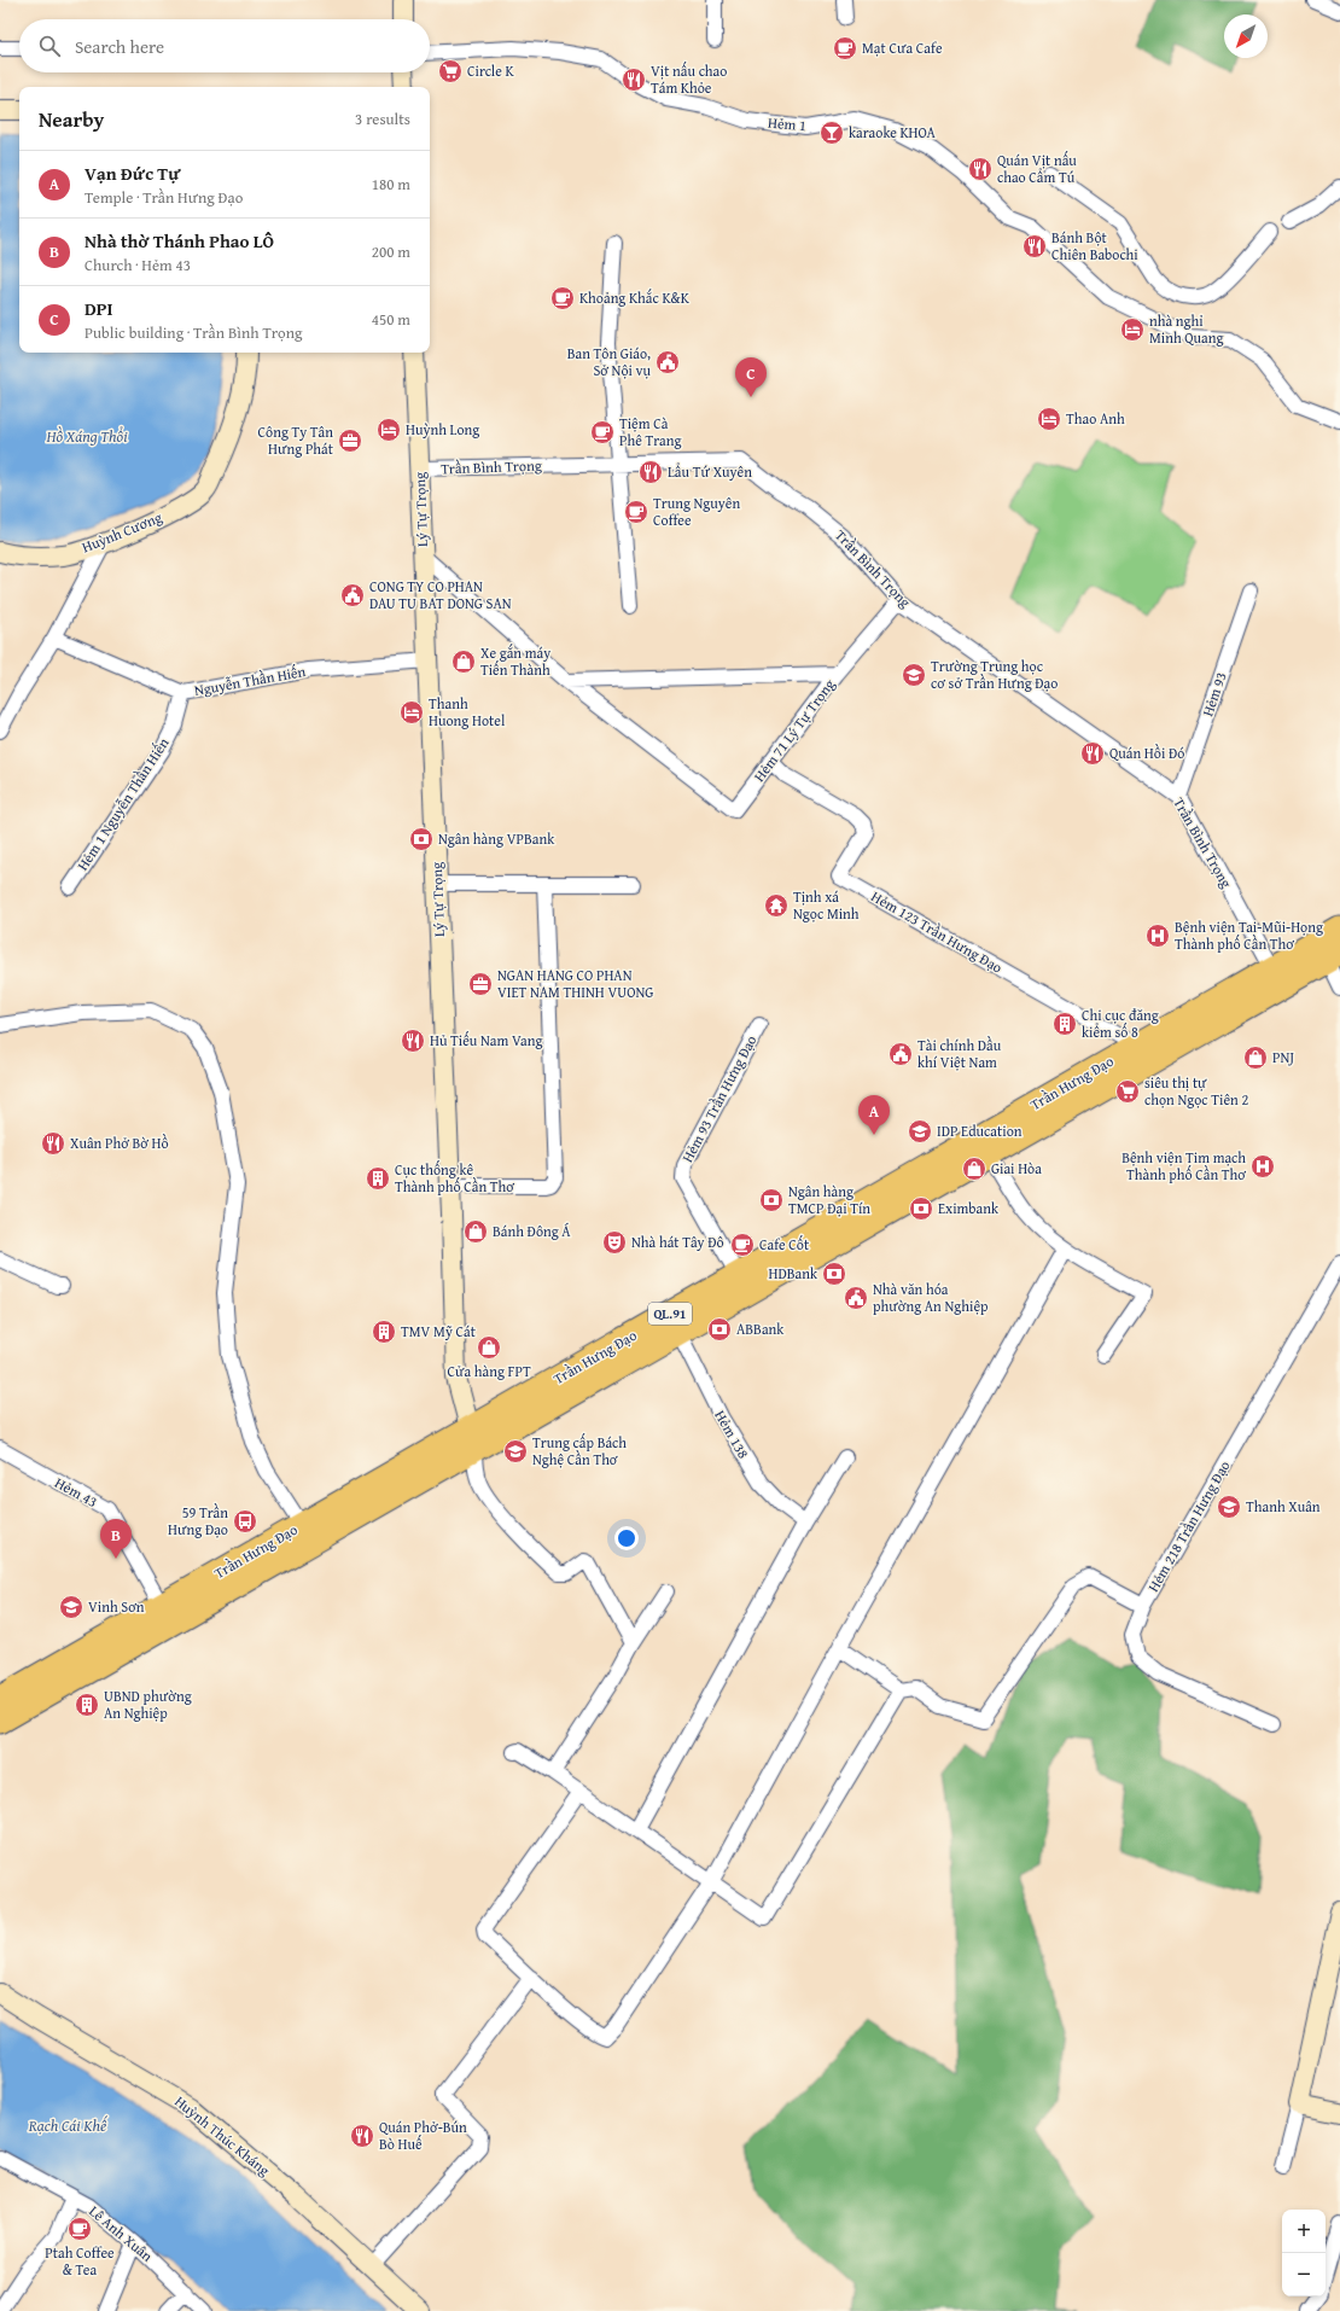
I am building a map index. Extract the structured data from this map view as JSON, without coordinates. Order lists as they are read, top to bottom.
{
  "streets": {
    "highway": ["Trần Hưng Đạo", "QL.91"],
    "street": [
      "Hẻm 1",
      "Trần Bình Trọng",
      "Lý Tự Trọng",
      "Huỳnh Cương",
      "Nguyễn Thần Hiến",
      "Hẻm 93",
      "Hẻm 71 Lý Tự Trọng",
      "Hẻm 1 Nguyễn Thần Hiến",
      "Hẻm 123 Trần Hưng Đạo",
      "Hẻm 93 Trần Hưng Đạo",
      "Hẻm 138",
      "Hẻm 43",
      "Hẻm 218 Trần Hưng Đạo",
      "Huỳnh Thúc Kháng",
      "Lê Anh Xuân"
    ]
  },
  "crossings": [
    ["Trần Bình Trọng", "Lý Tự Trọng"],
    ["Trần Bình Trọng", "Hẻm 93"],
    ["Trần Bình Trọng", "Trần Hưng Đạo"],
    ["Lý Tự Trọng", "Nguyễn Thần Hiến"],
    ["Lý Tự Trọng", "Hẻm 71 Lý Tự Trọng"],
    ["Lý Tự Trọng", "Trần Hưng Đạo"],
    ["Nguyễn Thần Hiến", "Hẻm 1 Nguyễn Thần Hiến"],
    ["Hẻm 71 Lý Tự Trọng", "Hẻm 123 Trần Hưng Đạo"],
    ["Hẻm 123 Trần Hưng Đạo", "Trần Hưng Đạo"],
    ["Trần Hưng Đạo", "Hẻm 93 Trần Hưng Đạo"],
    ["Trần Hưng Đạo", "Hẻm 138"],
    ["Trần Hưng Đạo", "Hẻm 43"]
  ],
  "water": ["Hồ Xáng Thổi", "Rạch Cái Khế"],
  "places": {
    "cafe": [
      "Mạt Cưa Cafe",
      "Khoảng Khắc K&K",
      "Tiệm Cà Phê Trang",
      "Trung Nguyên Coffee",
      "Cafe Cốt",
      "Ptah Coffee & Tea"
    ],
    "supermarket": ["Circle K", "siêu thị tự chọn Ngọc Tiên 2"],
    "restaurant": [
      "Vịt nấu chao Tám Khỏe",
      "Quán Vịt nấu chao Cẩm Tú",
      "Bánh Bột Chiên Babochi",
      "Lẩu Tứ Xuyên",
      "Quán Hồi Đó",
      "Hủ Tiếu Nam Vang",
      "Xuân Phở Bờ Hồ",
      "Quán Phở-Bún Bò Huế"
    ],
    "bar": ["karaoke KHOA"],
    "hotel": [
      "nhà nghỉ Minh Quang",
      "Thao Anh",
      "Huỳnh Long",
      "Thanh Huong Hotel"
    ],
    "public building": [
      "Ban Tôn Giáo, Sở Nội vụ",
      "CONG TY CO PHAN DAU TU BAT DONG SAN",
      "Tài chính Dầu khí Việt Nam",
      "Nhà văn hóa phường An Nghiệp"
    ],
    "office": ["Công Ty Tân Hưng Phát", "NGAN HANG CO PHAN VIET NAM THINH VUONG"],
    "shop": [
      "Xe gắn máy Tiến Thành",
      "PNJ",
      "Giai Hòa",
      "Bánh Đông Á",
      "Cửa hàng FPT"
    ],
    "school or university": [
      "Trường Trung học cơ sở Trần Hưng Đạo",
      "IDP Education",
      "Trung cấp Bách Nghệ Cần Thơ",
      "Thanh Xuân",
      "Vinh Sơn"
    ],
    "bank": [
      "Ngân hàng VPBank",
      "Ngân hàng TMCP Đại Tín",
      "Eximbank",
      "HDBank",
      "ABBank"
    ],
    "temple": ["Tịnh xá Ngọc Minh"],
    "hospital": ["Bệnh viện Tai-Mũi-Họng Thành phố Cần Thơ", "Bệnh viện Tim mạch Thành phố Cần Thơ"],
    "building": [
      "Chi cục đăng kiểm số 8",
      "Cục thống kê Thành phố Cần Thơ",
      "TMV Mỹ Cát",
      "UBND phường An Nghiệp"
    ],
    "theatre": ["Nhà hát Tây Đô"],
    "bus stop": ["59 Trần Hưng Đạo"]
  },
  "north": "bottom left",
  "page": {
    "search": "Search here",
    "heading": ["Nearby", "3 results"],
    "list": [
      {
        "mark": "A",
        "name": "Vạn Đức Tự",
        "note": "Temple · Trần Hưng Đạo",
        "value": "180 m"
      },
      {
        "mark": "B",
        "name": "Nhà thờ Thánh Phao LÔ",
        "note": "Church · Hẻm 43",
        "value": "200 m"
      },
      {
        "mark": "C",
        "name": "DPI",
        "note": "Public building · Trần Bình Trọng",
        "value": "450 m"
      }
    ],
    "pins": ["C", "A", "B"],
    "map_buttons": ["+", "−"]
  }
}
